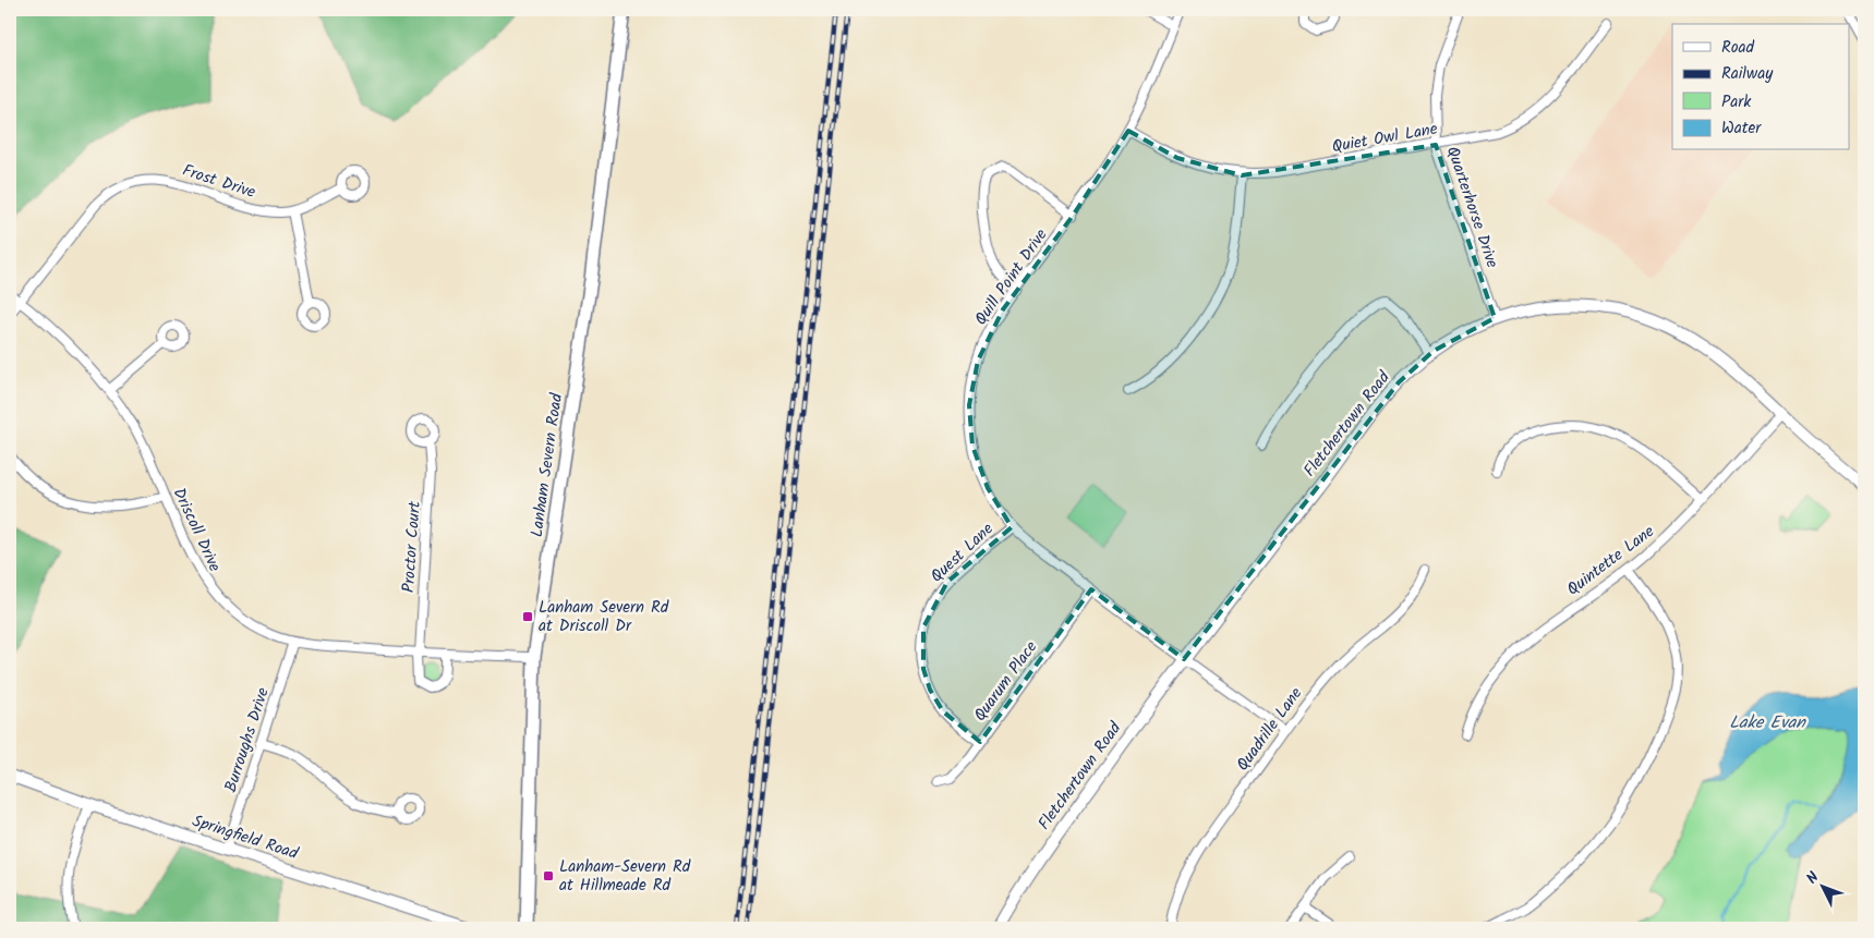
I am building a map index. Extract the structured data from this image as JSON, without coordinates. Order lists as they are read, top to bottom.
{
  "streets": {
    "main road": ["Lanham Severn Road"],
    "street": [
      "Quiet Owl Lane",
      "Frost Drive",
      "Quarterhorse Drive",
      "Quill Point Drive",
      "Fletchertown Road",
      "Driscoll Drive",
      "Proctor Court",
      "Quest Lane",
      "Quintette Lane",
      "Quarum Place",
      "Quadrille Lane",
      "Burroughs Drive",
      "Springfield Road"
    ]
  },
  "crossings": [
    ["Quiet Owl Lane", "Quarterhorse Drive"],
    ["Quiet Owl Lane", "Quill Point Drive"],
    ["Frost Drive", "Driscoll Drive"],
    ["Quarterhorse Drive", "Fletchertown Road"],
    ["Quill Point Drive", "Fletchertown Road"],
    ["Quill Point Drive", "Quest Lane"],
    ["Quill Point Drive", "Quarum Place"],
    ["Quill Point Drive", "Quadrille Lane"],
    ["Fletchertown Road", "Quintette Lane"],
    ["Lanham Severn Road", "Driscoll Drive"],
    ["Driscoll Drive", "Proctor Court"],
    ["Driscoll Drive", "Burroughs Drive"],
    ["Quest Lane", "Quarum Place"],
    ["Burroughs Drive", "Springfield Road"]
  ],
  "water": ["Lake Evan"],
  "places": {
    "transit": ["Lanham Severn Rd at Driscoll Dr", "Lanham-Severn Rd at Hillmeade Rd"]
  },
  "legend": [
    "Road",
    "Railway",
    "Park",
    "Water"
  ],
  "north": "top left"
}
